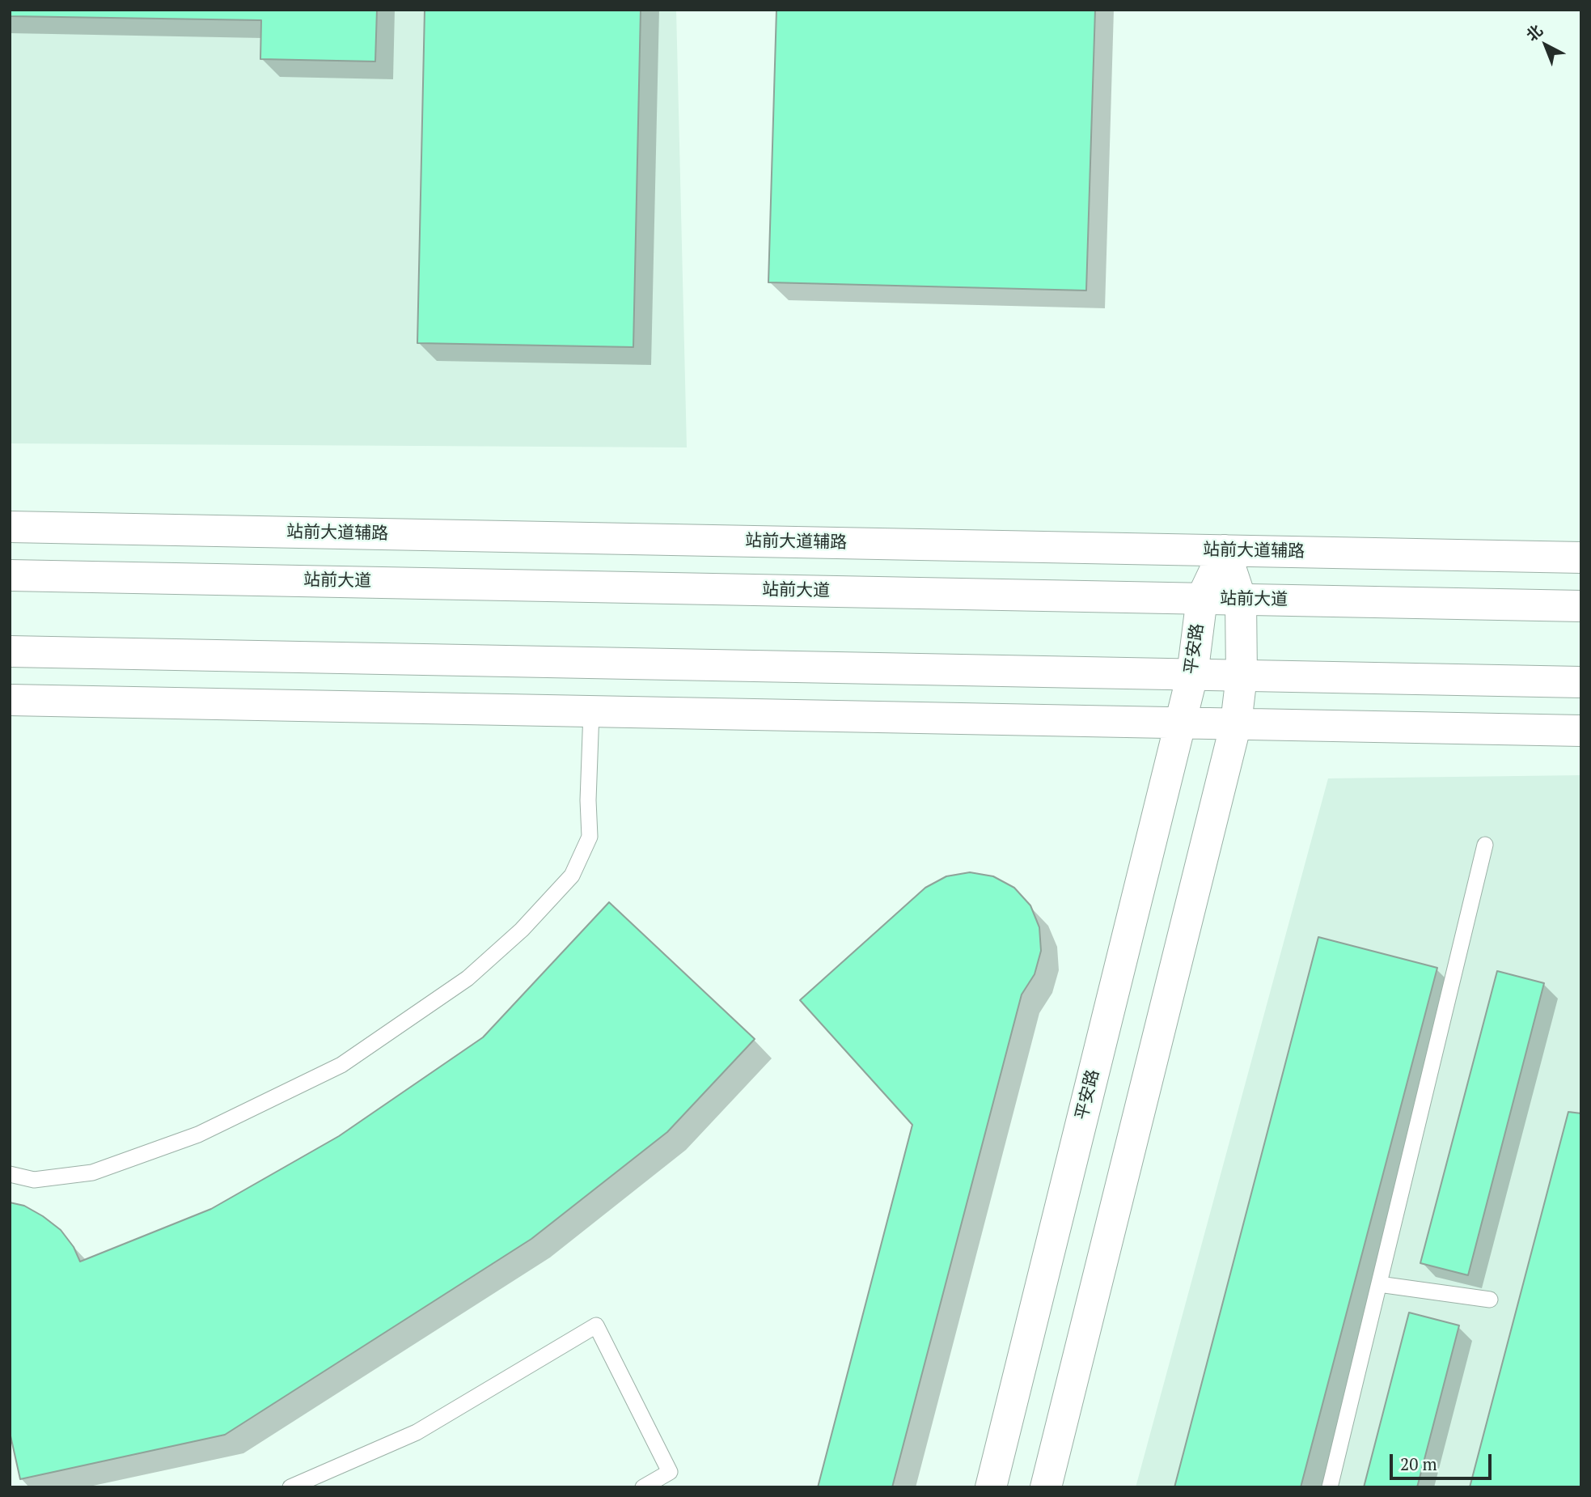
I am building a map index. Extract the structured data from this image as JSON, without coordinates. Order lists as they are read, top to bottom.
{
  "streets": {
    "main road": ["站前大道辅路", "站前大道", "平安路"]
  },
  "crossings": [
    ["站前大道辅路", "平安路"],
    ["站前大道", "平安路"]
  ],
  "scale_bar": "20 m",
  "north": "top left"
}
